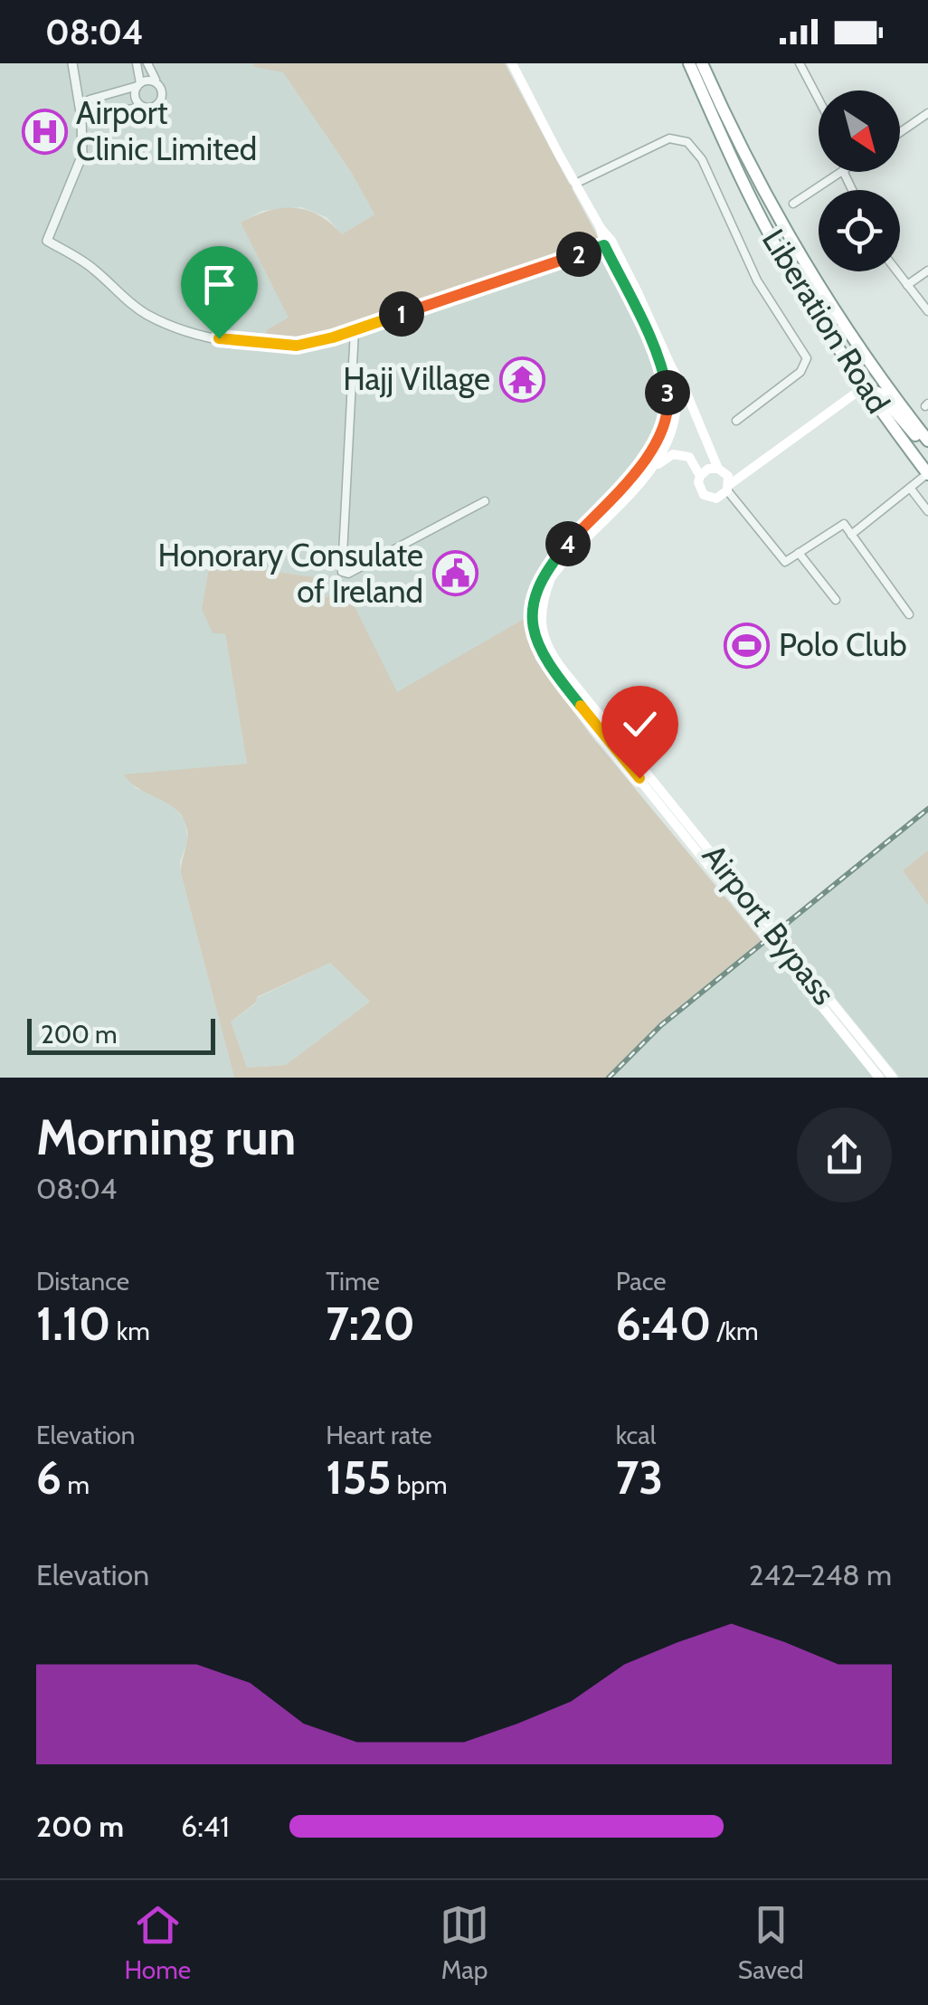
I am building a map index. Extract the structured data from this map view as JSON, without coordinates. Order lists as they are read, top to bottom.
{
  "streets": {
    "highway": ["Liberation Road"],
    "main road": ["Airport Bypass"]
  },
  "places": {
    "hospital": ["Airport Clinic Limited"],
    "temple": ["Hajj Village"],
    "public building": ["Honorary Consulate of Ireland"],
    "sports": ["Polo Club"]
  },
  "scale_bar": "200 m",
  "north": "bottom right",
  "page": {
    "status": "08:04",
    "pins": [
      "2",
      "1",
      "3",
      "4"
    ],
    "scale": "200 m",
    "heading": ["Morning run", "08:04"],
    "stats": [
      ["Distance", "1.10 km"],
      ["Time", "7:20"],
      ["Pace", "6:40 /km"],
      ["Elevation", "6 m"],
      ["Heart rate", "155 bpm"],
      ["kcal", "73"]
    ],
    "chart": ["Elevation", "242–248 m"],
    "list": [
      {
        "name": "200 m",
        "note": "6:41"
      }
    ],
    "tabs": ["Home", "Map", "Saved"]
  }
}
